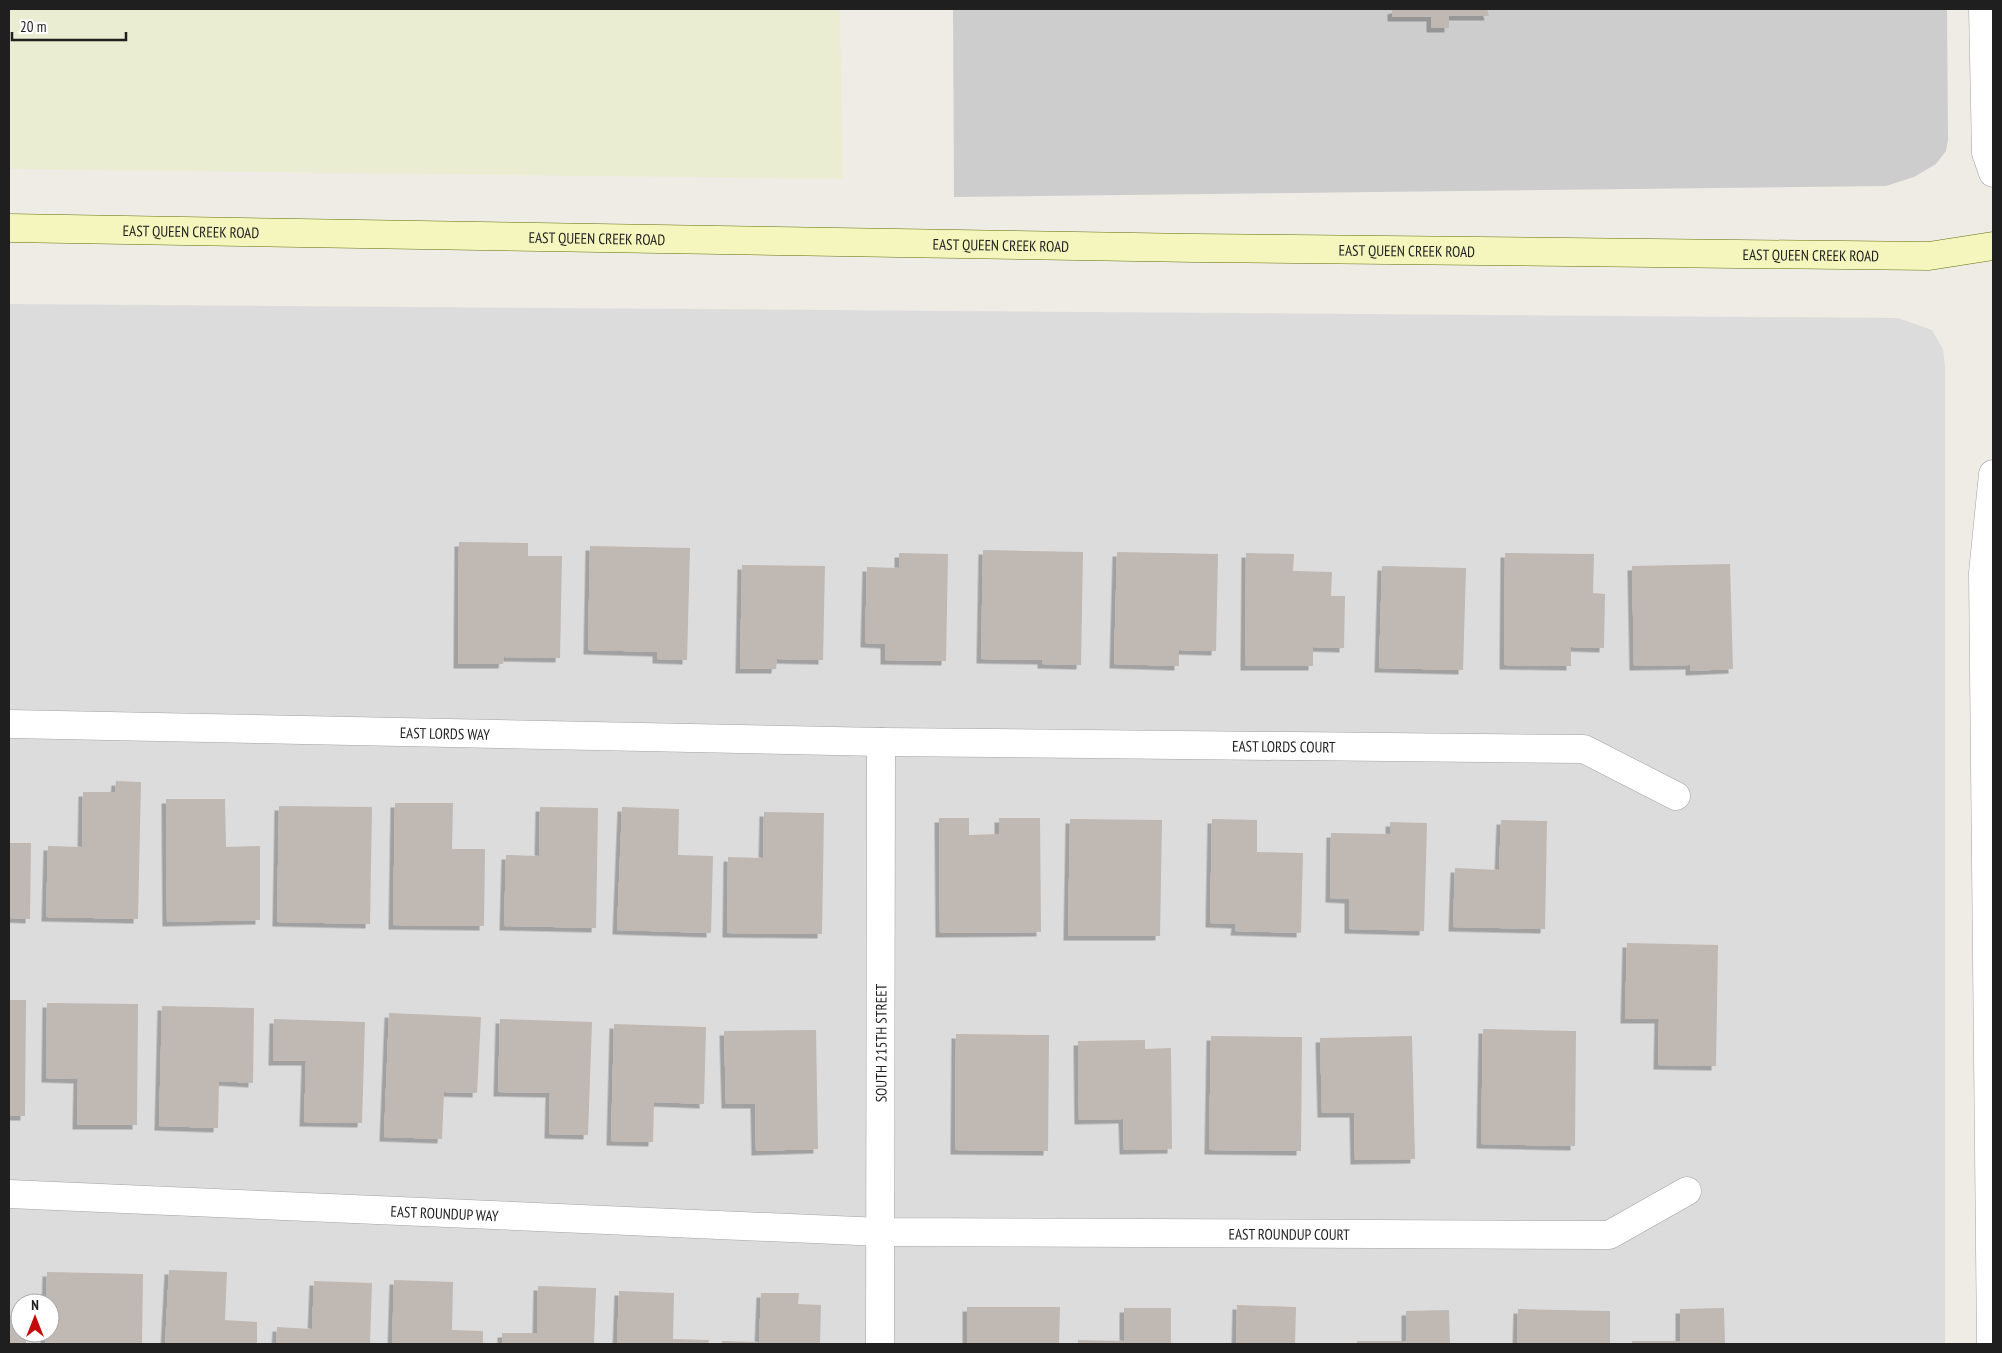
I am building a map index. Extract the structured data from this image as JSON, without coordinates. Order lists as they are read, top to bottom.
{
  "streets": {
    "main road": ["EAST QUEEN CREEK ROAD"],
    "street": [
      "EAST LORDS WAY",
      "EAST LORDS COURT",
      "SOUTH 215TH STREET",
      "EAST ROUNDUP WAY",
      "EAST ROUNDUP COURT"
    ]
  },
  "crossings": [
    ["EAST LORDS WAY", "EAST LORDS COURT"],
    ["EAST LORDS WAY", "SOUTH 215TH STREET"],
    ["EAST LORDS COURT", "SOUTH 215TH STREET"],
    ["SOUTH 215TH STREET", "EAST ROUNDUP WAY"],
    ["SOUTH 215TH STREET", "EAST ROUNDUP COURT"],
    ["EAST ROUNDUP WAY", "EAST ROUNDUP COURT"]
  ],
  "scale_bar": "20 m",
  "north": "top"
}
